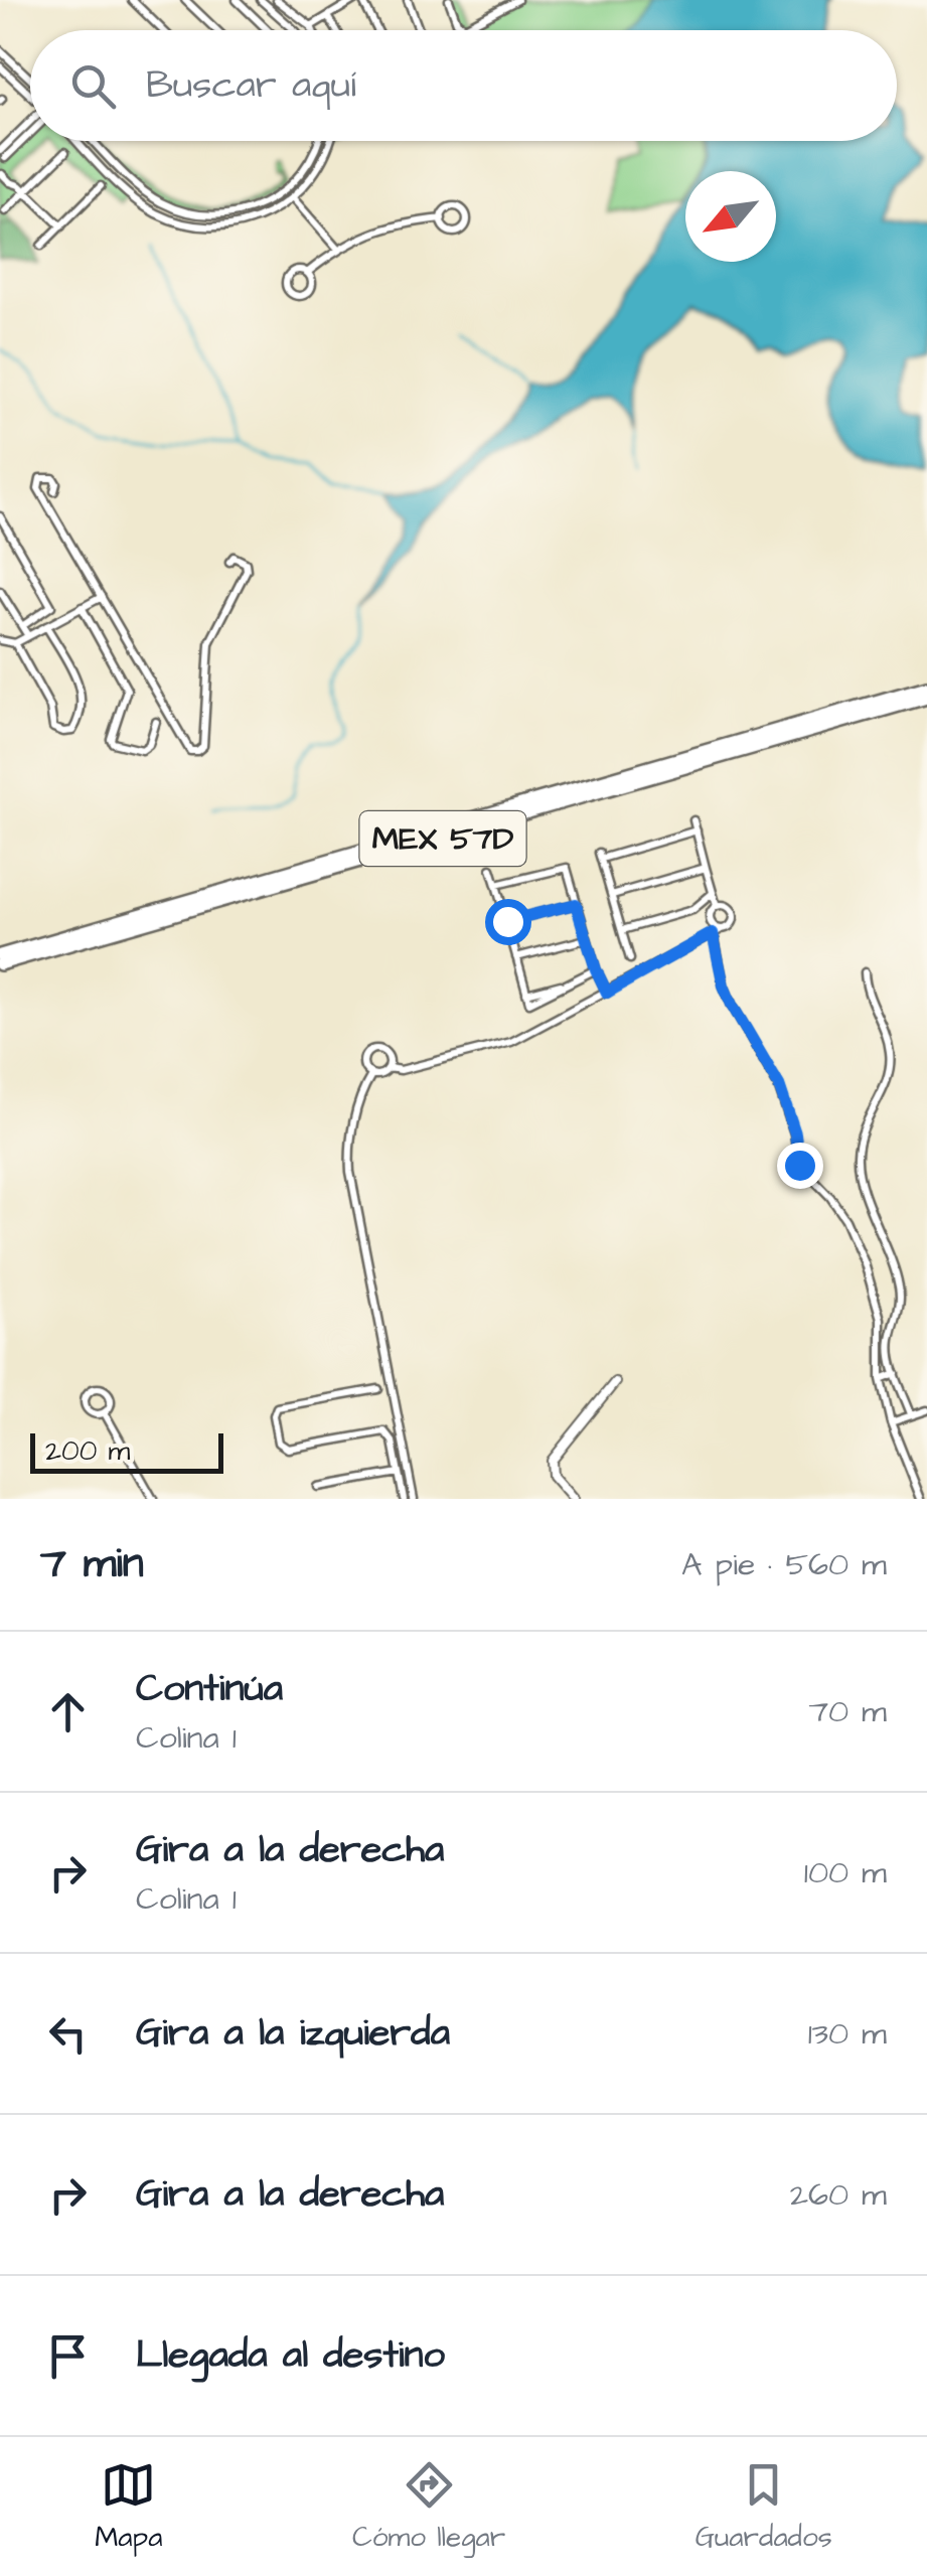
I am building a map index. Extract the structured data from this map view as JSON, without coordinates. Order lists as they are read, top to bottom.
{
  "streets": {
    "highway": ["MEX 57D"]
  },
  "scale_bar": "200 m",
  "north": "bottom left",
  "page": {
    "search": "Buscar aquí",
    "scale": "200 m",
    "heading": ["7 min", "A pie · 560 m"],
    "list": [
      ["Continúa", "Colina 1", "70 m"],
      ["Gira a la derecha", "Colina 1", "100 m"],
      ["Gira a la izquierda", "130 m"],
      ["Gira a la derecha", "260 m"],
      "Llegada al destino"
    ],
    "nav": ["Mapa", "Cómo llegar", "Guardados"]
  }
}
